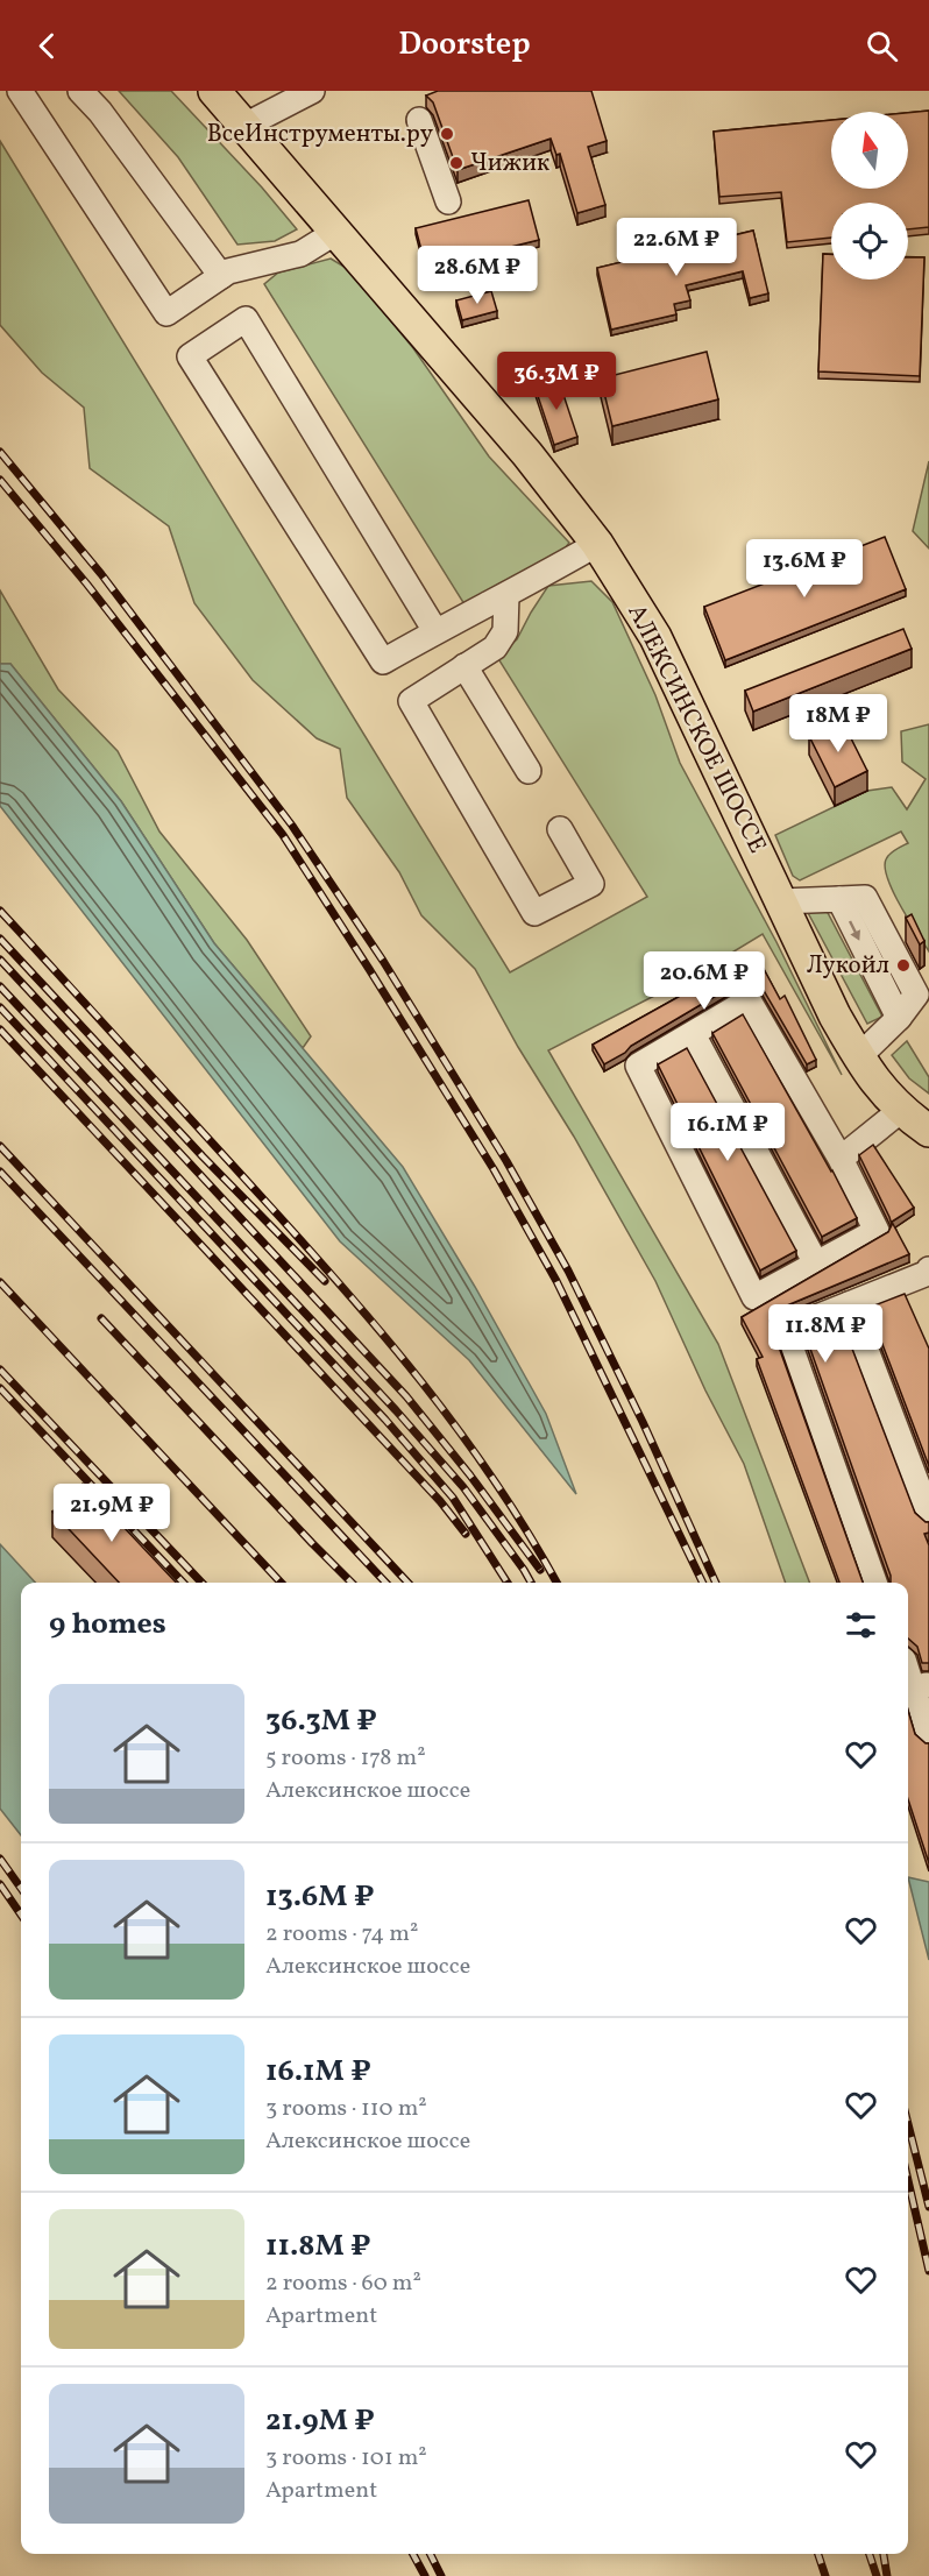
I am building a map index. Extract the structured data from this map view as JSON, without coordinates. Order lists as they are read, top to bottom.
{
  "streets": {
    "main road": ["АЛЕКСИНСКОЕ ШОССЕ"]
  },
  "places": ["ВсеИнструменты.ру", "Чижик", "Лукойл"],
  "north": "top",
  "page": {
    "header": "Doorstep",
    "price": [
      "22.6M ₽",
      "28.6M ₽",
      "36.3M ₽",
      "13.6M ₽",
      "18M ₽",
      "20.6M ₽",
      "16.1M ₽",
      "11.8M ₽",
      "21.9M ₽"
    ],
    "heading": "9 homes",
    "list": [
      {
        "name": "36.3M ₽",
        "note": "5 rooms · 178 m² · Алексинское шоссе"
      },
      {
        "name": "13.6M ₽",
        "note": "2 rooms · 74 m² · Алексинское шоссе"
      },
      {
        "name": "16.1M ₽",
        "note": "3 rooms · 110 m² · Алексинское шоссе"
      },
      {
        "name": "11.8M ₽",
        "note": "2 rooms · 60 m² · Apartment"
      },
      {
        "name": "21.9M ₽",
        "note": "3 rooms · 101 m² · Apartment"
      }
    ]
  }
}
